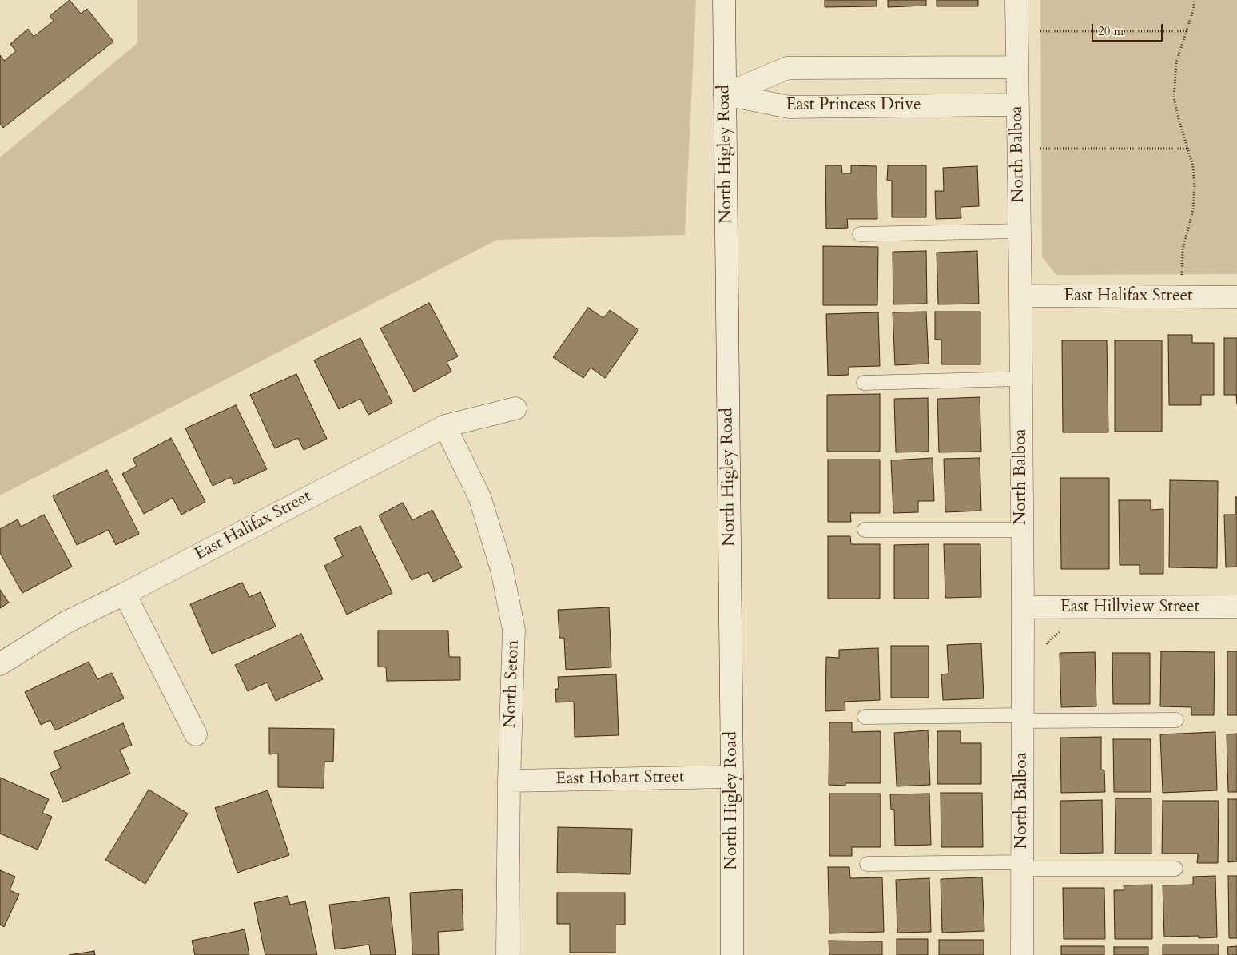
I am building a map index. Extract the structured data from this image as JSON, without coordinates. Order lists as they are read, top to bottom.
{
  "streets": {
    "street": [
      "East Princess Drive",
      "North Higley Road",
      "North Balboa",
      "East Halifax Street",
      "East Hillview Street",
      "North Seton",
      "East Hobart Street"
    ]
  },
  "crossings": [
    ["East Princess Drive", "North Higley Road"],
    ["East Princess Drive", "North Balboa"],
    ["North Higley Road", "East Hobart Street"],
    ["North Balboa", "East Halifax Street"],
    ["North Balboa", "East Hillview Street"],
    ["East Halifax Street", "North Seton"],
    ["North Seton", "East Hobart Street"]
  ],
  "scale_bar": "20 m"
}
